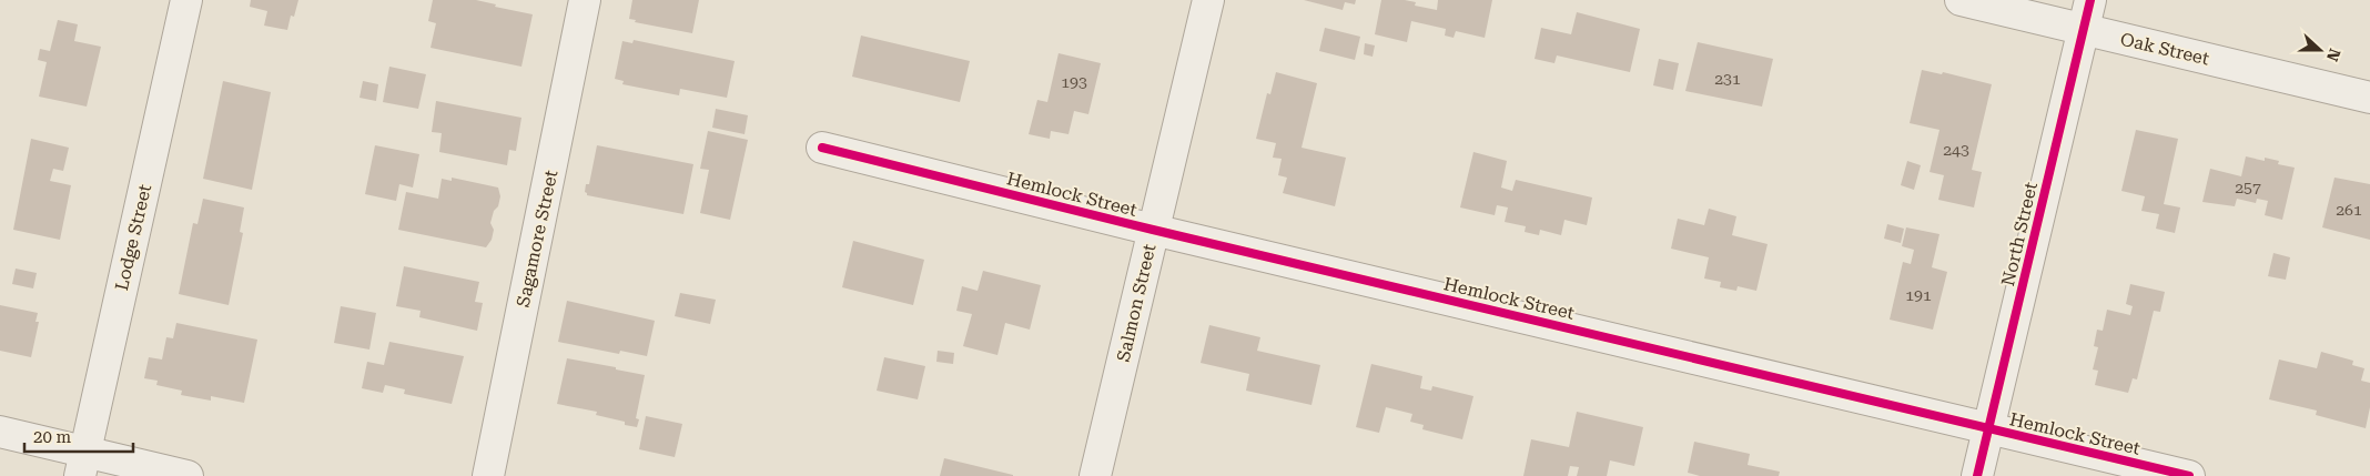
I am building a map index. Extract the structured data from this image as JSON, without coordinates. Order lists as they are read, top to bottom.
{
  "streets": {
    "street": [
      "Oak Street",
      "Hemlock Street",
      "North Street",
      "Lodge Street",
      "Sagamore Street",
      "Salmon Street"
    ]
  },
  "crossings": [
    ["Oak Street", "North Street"],
    ["Hemlock Street", "North Street"],
    ["Hemlock Street", "Salmon Street"]
  ],
  "house_numbers": [
    "231",
    "193",
    "243",
    "257",
    "261",
    "191"
  ],
  "scale_bar": "20 m",
  "north": "right"
}
